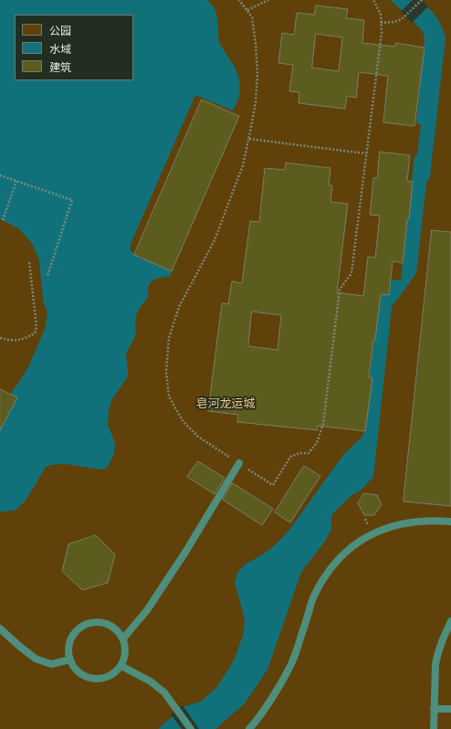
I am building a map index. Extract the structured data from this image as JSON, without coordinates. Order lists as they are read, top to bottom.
{
  "parks": ["皂河龙运城"],
  "legend": ["公园", "水域", "建筑"]
}
